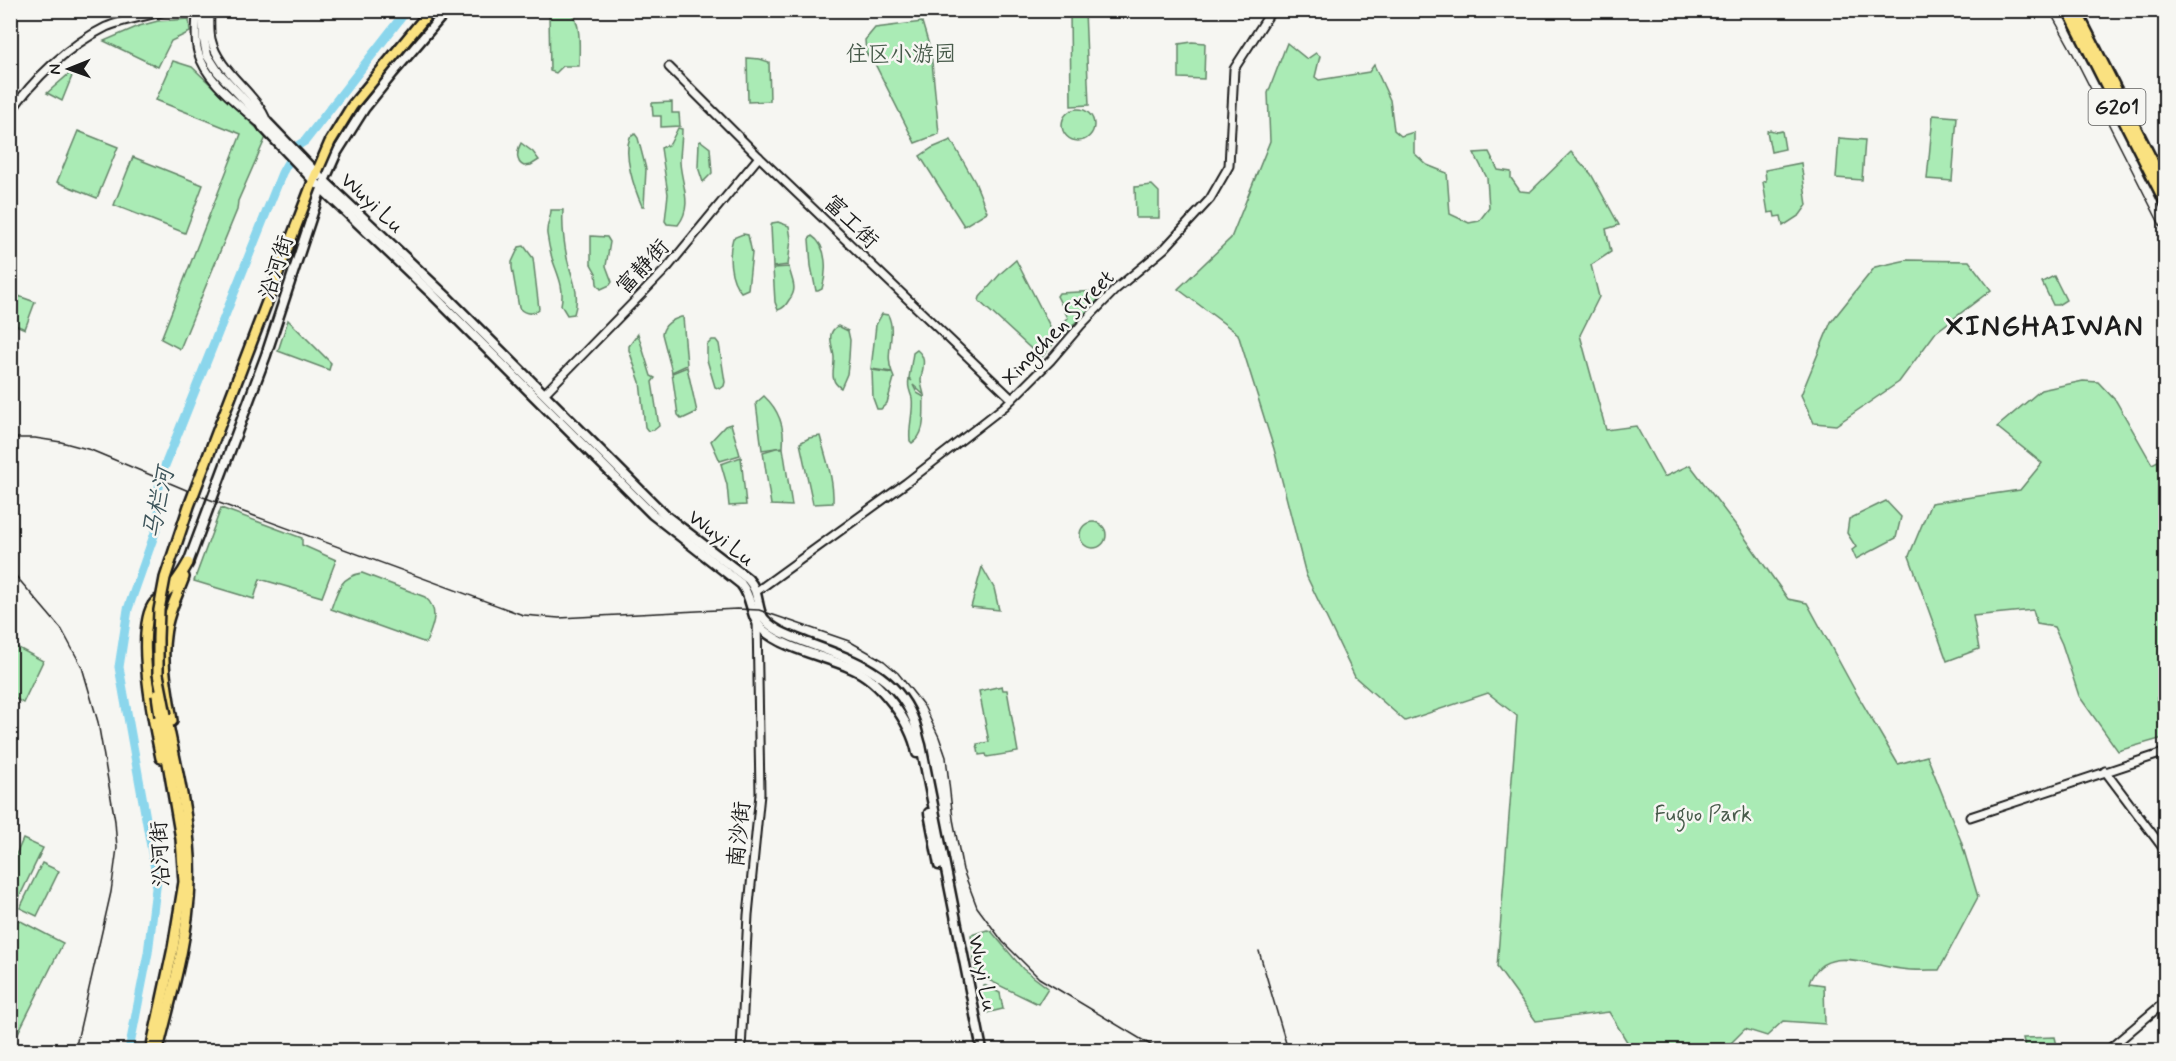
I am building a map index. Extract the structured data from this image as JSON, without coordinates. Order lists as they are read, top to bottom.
{
  "streets": {
    "highway": ["G201", "沿河街"],
    "main road": ["Wuyi Lu"],
    "street": [
      "富工街",
      "富静街",
      "Xingchen Street",
      "南沙街"
    ]
  },
  "crossings": [
    ["Wuyi Lu", "富静街"],
    ["Wuyi Lu", "沿河街"],
    ["Wuyi Lu", "Xingchen Street"],
    ["Wuyi Lu", "南沙街"],
    ["富工街", "富静街"],
    ["富工街", "Xingchen Street"]
  ],
  "districts": ["XINGHAIWAN"],
  "water": ["马栏河"],
  "parks": ["住区小游园", "Fuguo Park"],
  "north": "left"
}
